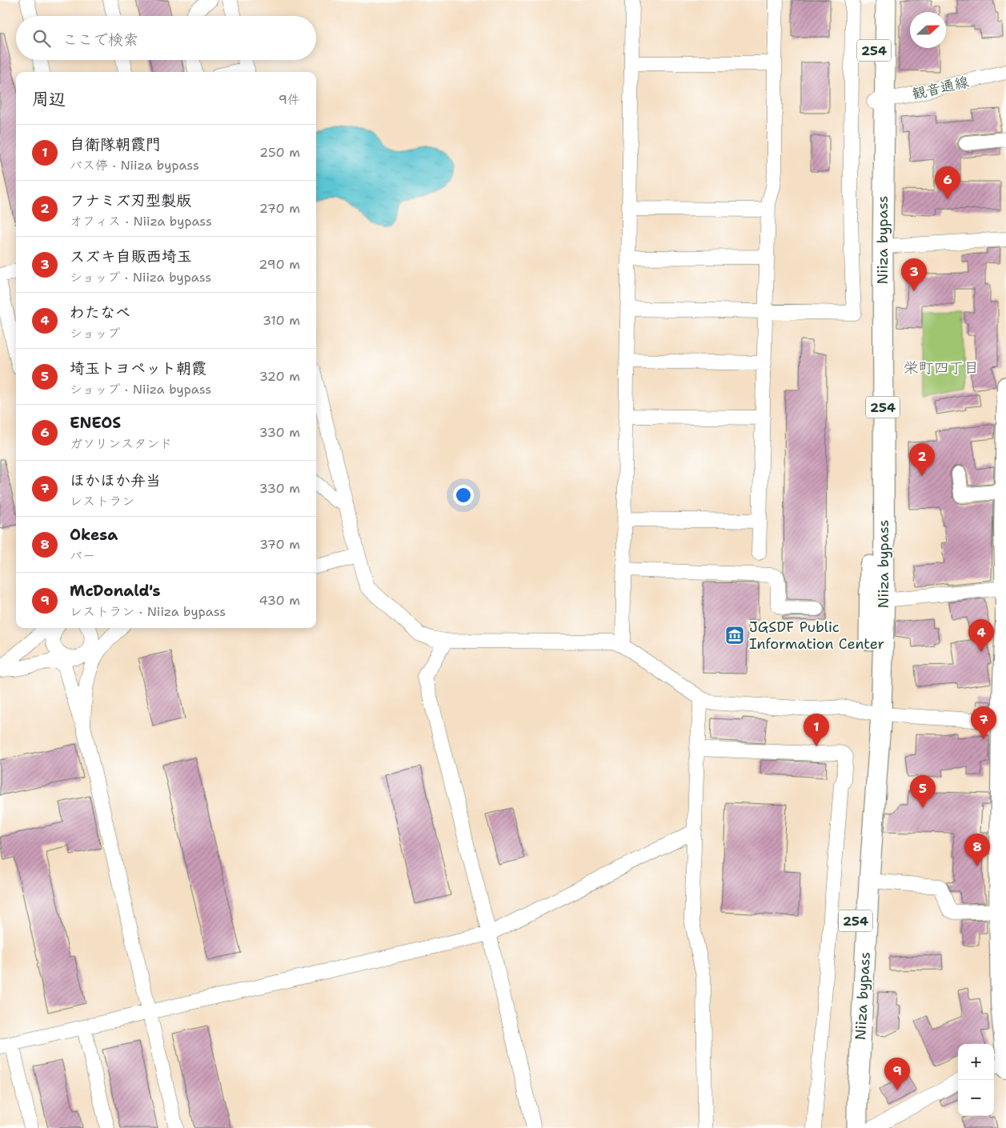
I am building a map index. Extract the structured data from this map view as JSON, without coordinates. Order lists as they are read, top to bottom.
{
  "streets": {
    "highway": ["254", "Niiza bypass"],
    "street": ["観音通線"]
  },
  "crossings": [
    ["観音通線", "Niiza bypass"]
  ],
  "districts": ["栄町四丁目"],
  "places": {
    "museum": ["JGSDF Public Information Center"]
  },
  "north": "right",
  "page": {
    "search": "ここで検索",
    "heading": ["周辺", "9件"],
    "list": [
      {
        "mark": "1",
        "name": "自衛隊朝霞門",
        "note": "バス停 · Niiza bypass",
        "value": "250 m"
      },
      {
        "mark": "2",
        "name": "フナミズ刃型製版",
        "note": "オフィス · Niiza bypass",
        "value": "270 m"
      },
      {
        "mark": "3",
        "name": "スズキ自販西埼玉",
        "note": "ショップ · Niiza bypass",
        "value": "290 m"
      },
      {
        "mark": "4",
        "name": "わたなべ",
        "note": "ショップ",
        "value": "310 m"
      },
      {
        "mark": "5",
        "name": "埼玉トヨペット朝霞",
        "note": "ショップ · Niiza bypass",
        "value": "320 m"
      },
      {
        "mark": "6",
        "name": "ENEOS",
        "note": "ガソリンスタンド",
        "value": "330 m"
      },
      {
        "mark": "7",
        "name": "ほかほか弁当",
        "note": "レストラン",
        "value": "330 m"
      },
      {
        "mark": "8",
        "name": "Okesa",
        "note": "バー",
        "value": "370 m"
      },
      {
        "mark": "9",
        "name": "McDonald's",
        "note": "レストラン · Niiza bypass",
        "value": "430 m"
      }
    ],
    "pins": [
      "6",
      "3",
      "2",
      "4",
      "7",
      "1",
      "5",
      "8",
      "9"
    ],
    "map_buttons": ["+", "−"]
  }
}
